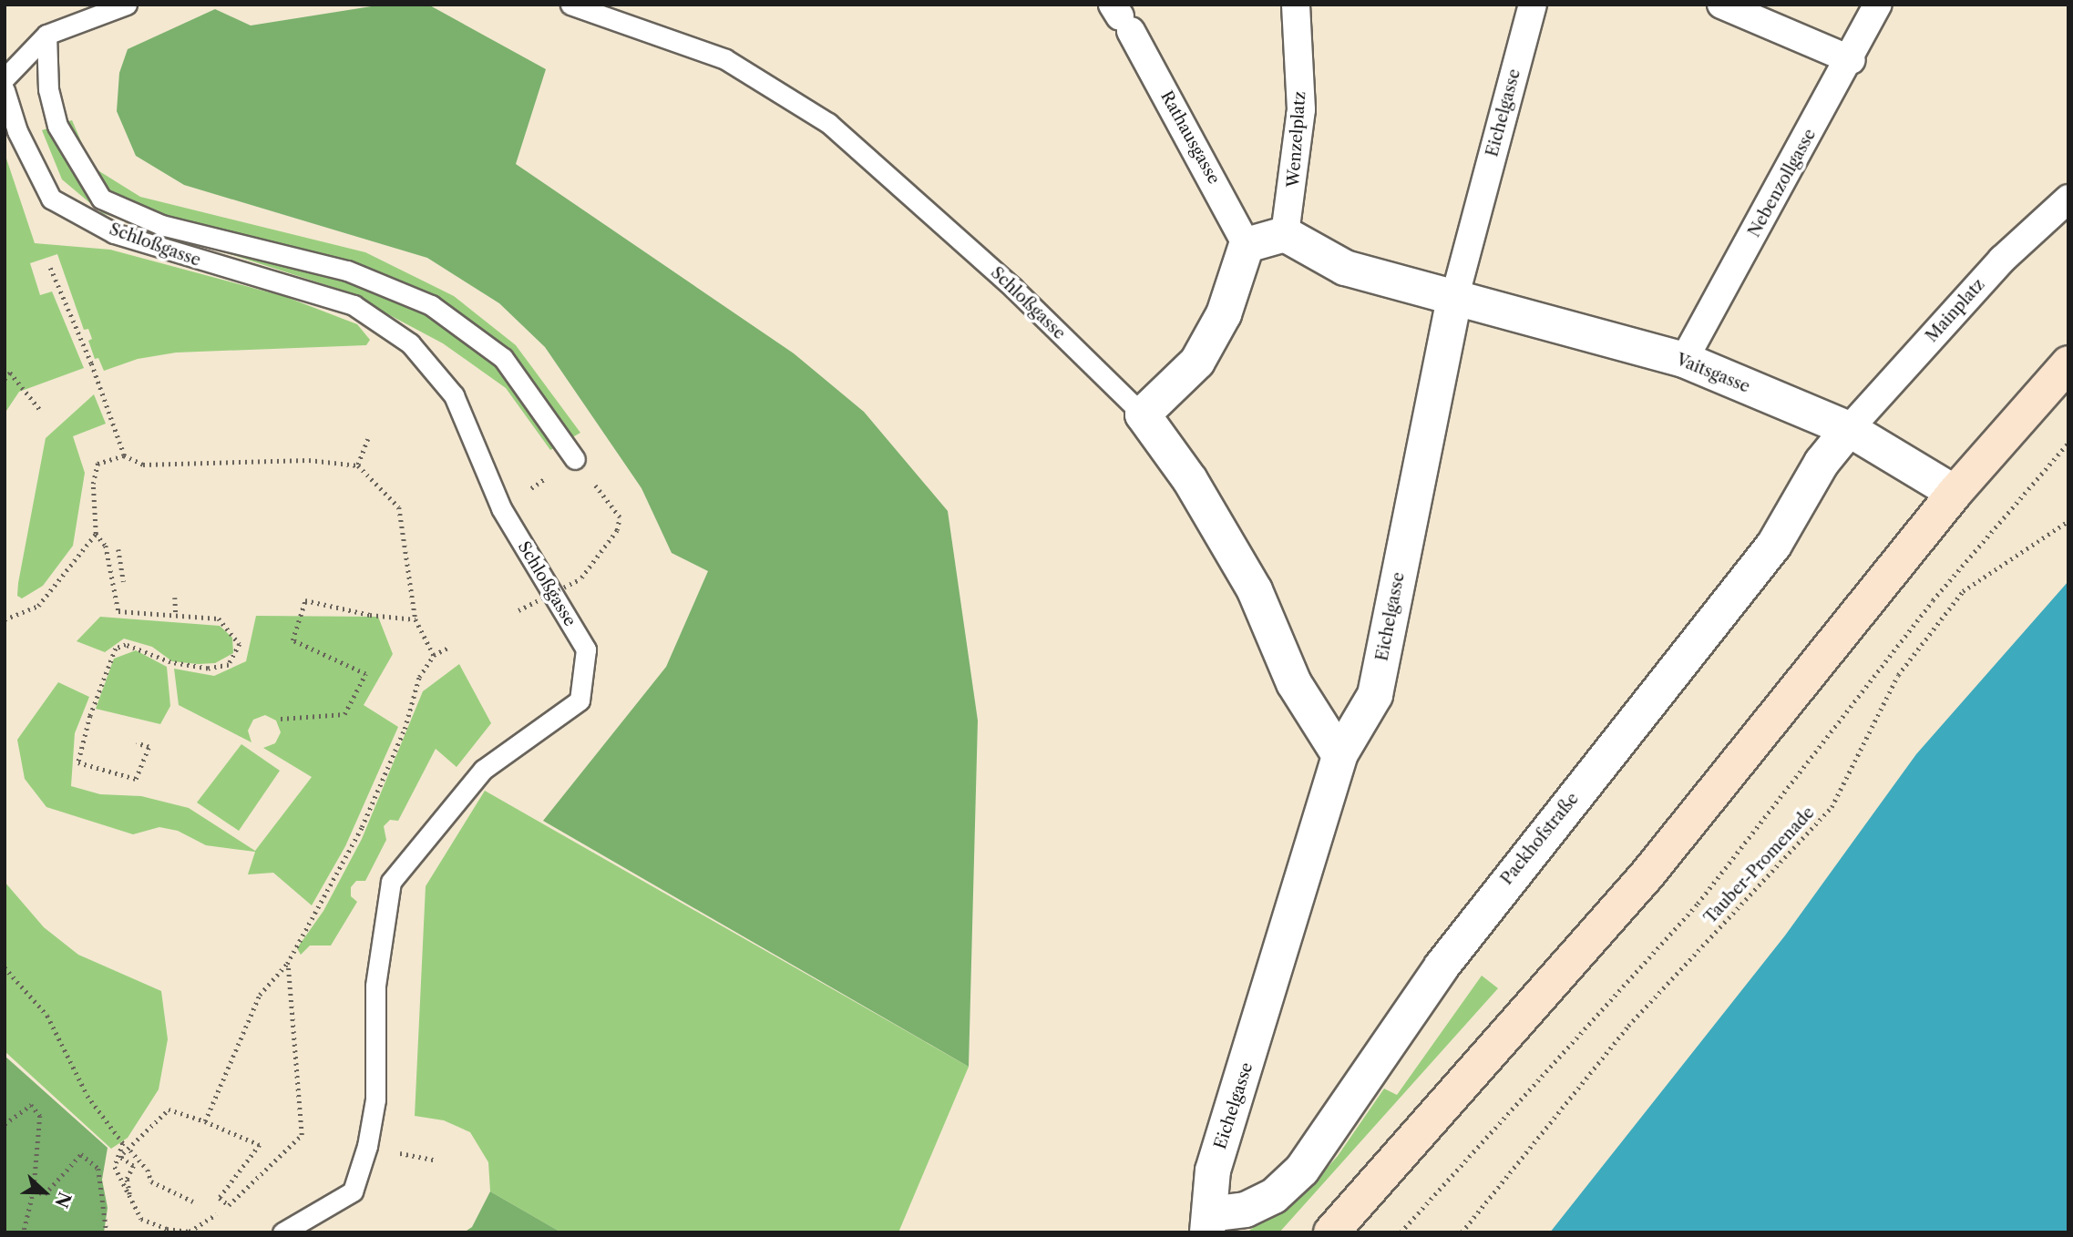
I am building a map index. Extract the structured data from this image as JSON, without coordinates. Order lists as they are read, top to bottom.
{
  "streets": {
    "street": [
      "Eichelgasse",
      "Rathausgasse",
      "Wenzelplatz",
      "Nebenzollgasse",
      "Schloßgasse",
      "Mainplatz",
      "Vaitsgasse",
      "Packhofstraße"
    ],
    "path": ["Tauber-Promenade"]
  },
  "crossings": [
    ["Eichelgasse", "Schloßgasse"],
    ["Eichelgasse", "Vaitsgasse"],
    ["Eichelgasse", "Packhofstraße"],
    ["Nebenzollgasse", "Vaitsgasse"],
    ["Mainplatz", "Vaitsgasse"],
    ["Mainplatz", "Packhofstraße"],
    ["Vaitsgasse", "Packhofstraße"]
  ],
  "north": "right"
}
